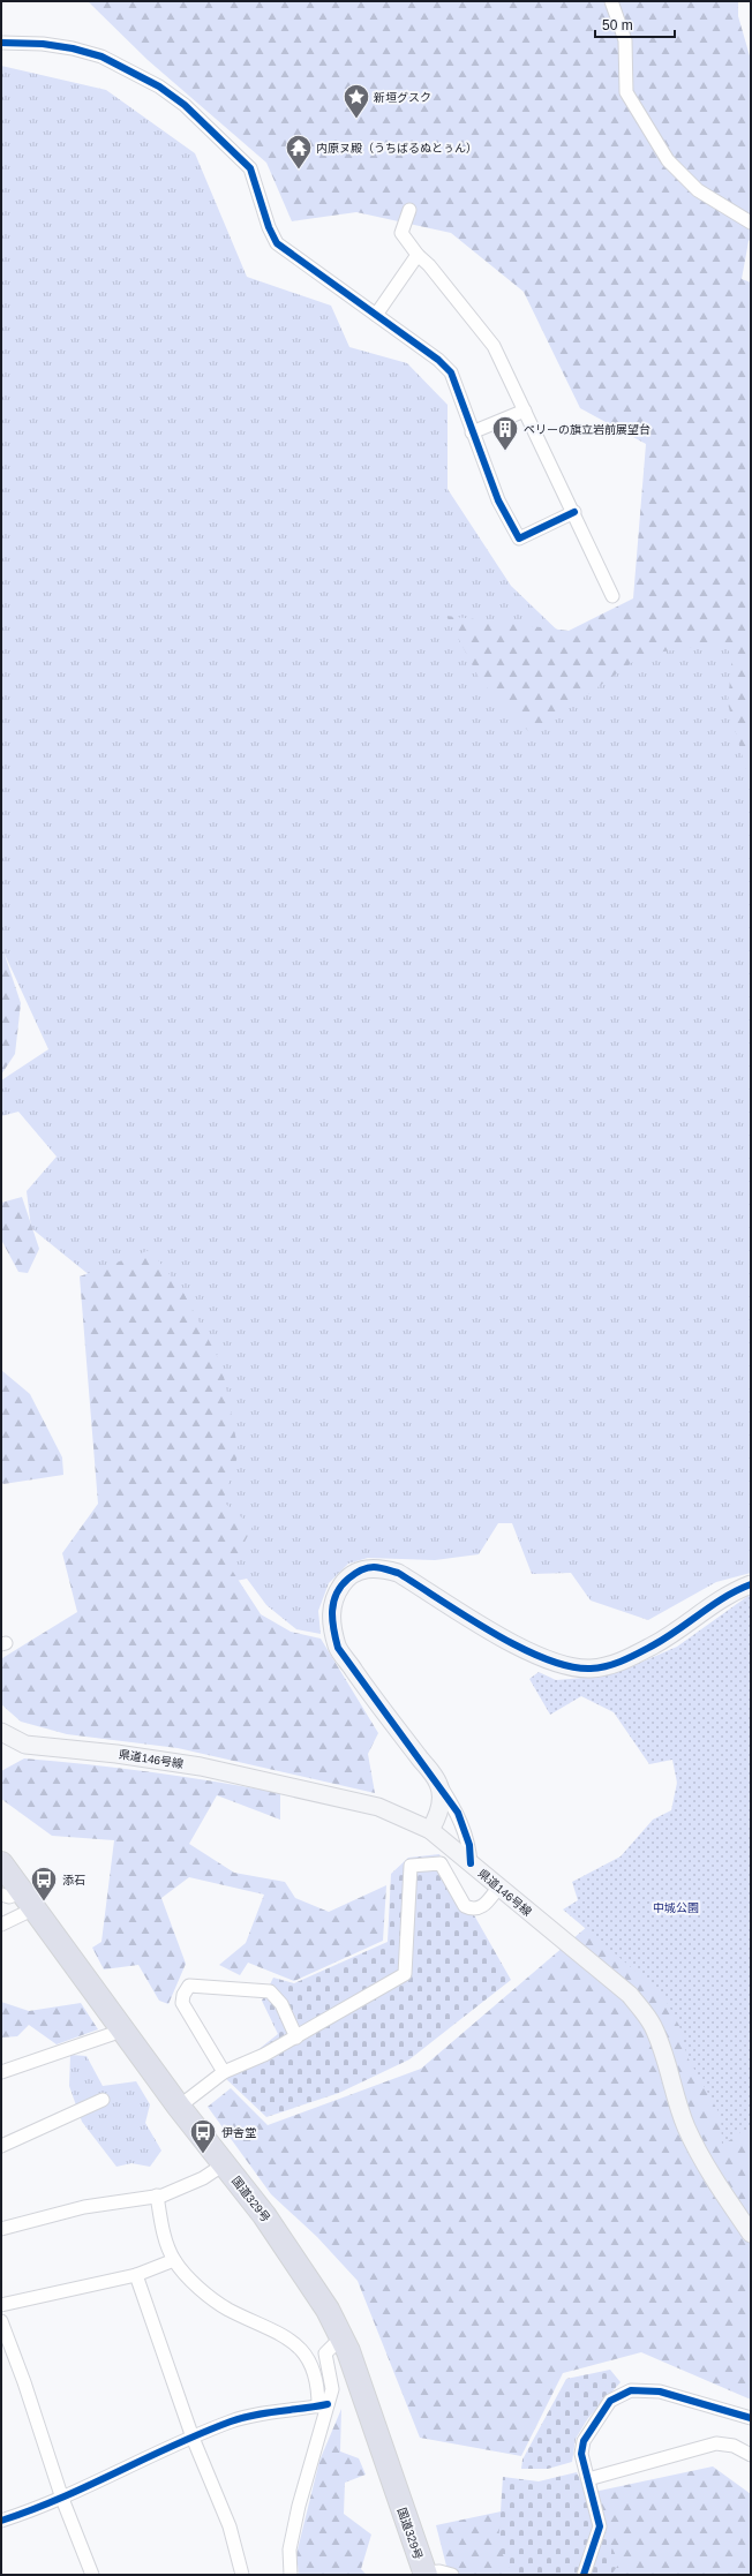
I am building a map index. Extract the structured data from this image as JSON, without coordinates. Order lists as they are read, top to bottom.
{
  "streets": {
    "highway": ["国道329号"],
    "main road": ["県道146号線"]
  },
  "parks": ["中城公園"],
  "places": {
    "place": ["新垣グスク"],
    "temple": ["内原ヌ殿（うちばるぬとぅん）"],
    "building": ["ペリーの旗立岩前展望台"],
    "bus stop": ["添石", "伊舎堂"]
  },
  "scale_bar": "50 m"
}
